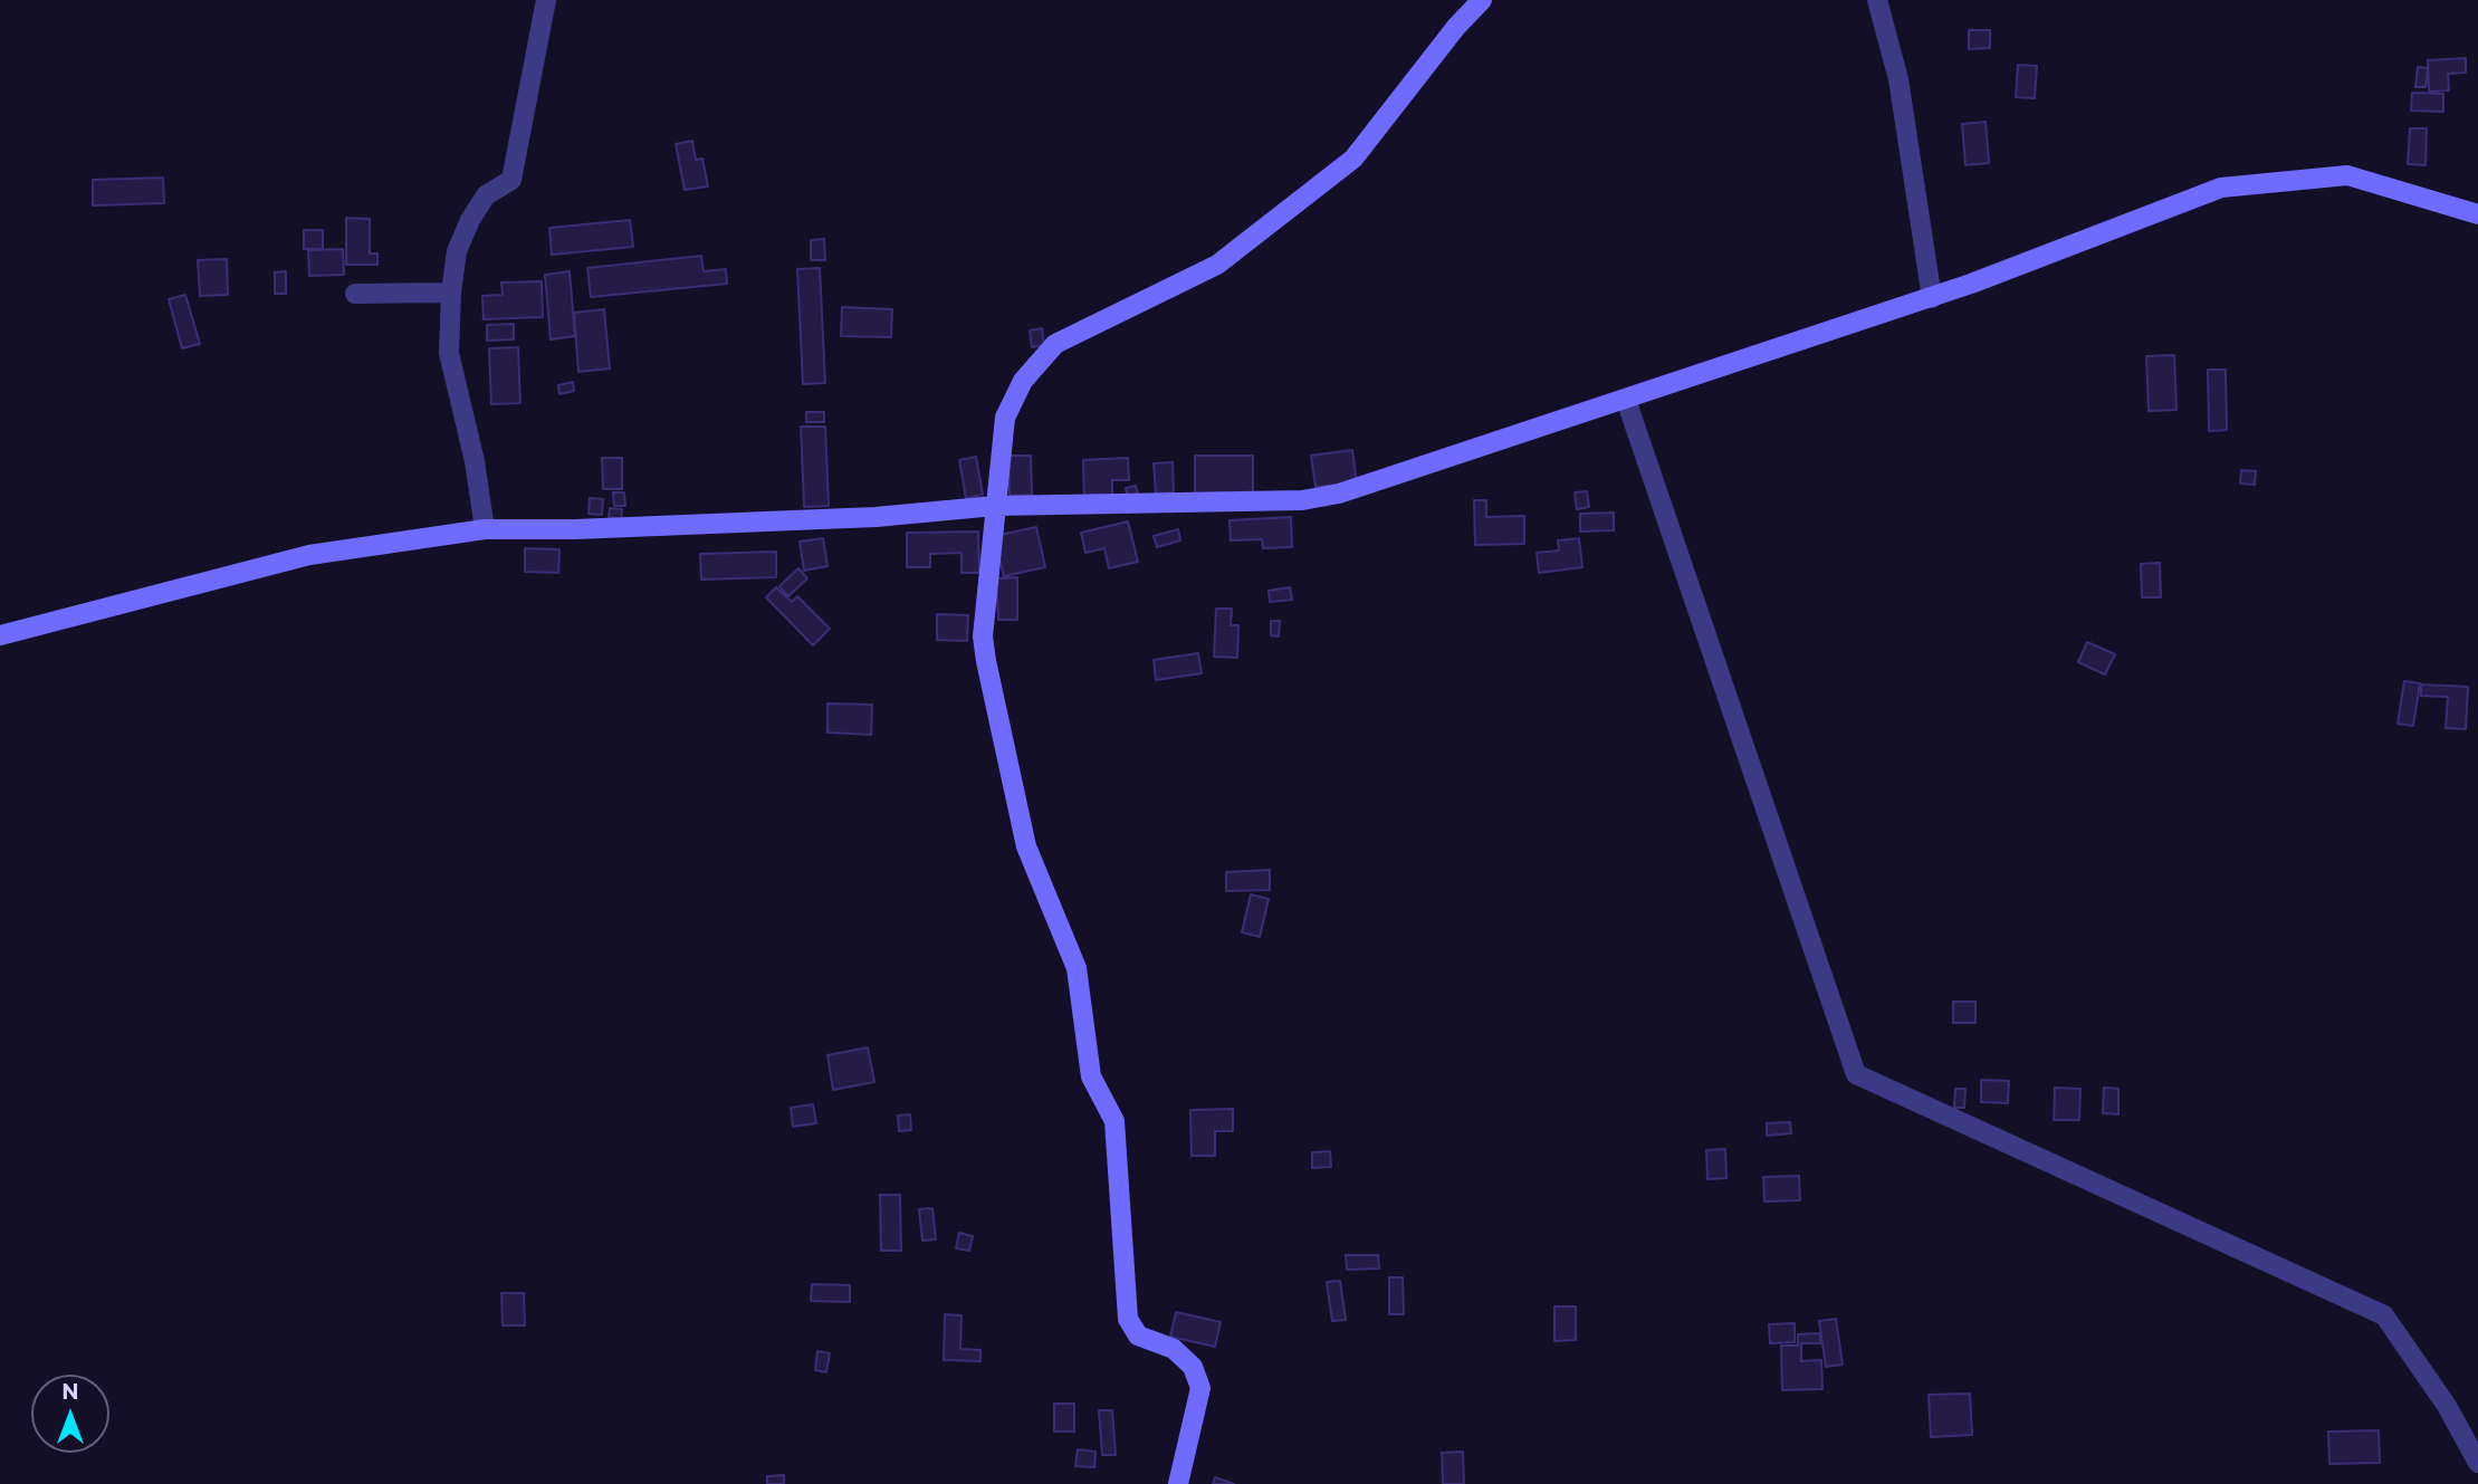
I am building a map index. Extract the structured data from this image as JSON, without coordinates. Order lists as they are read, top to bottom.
{
  "north": "top"
}
